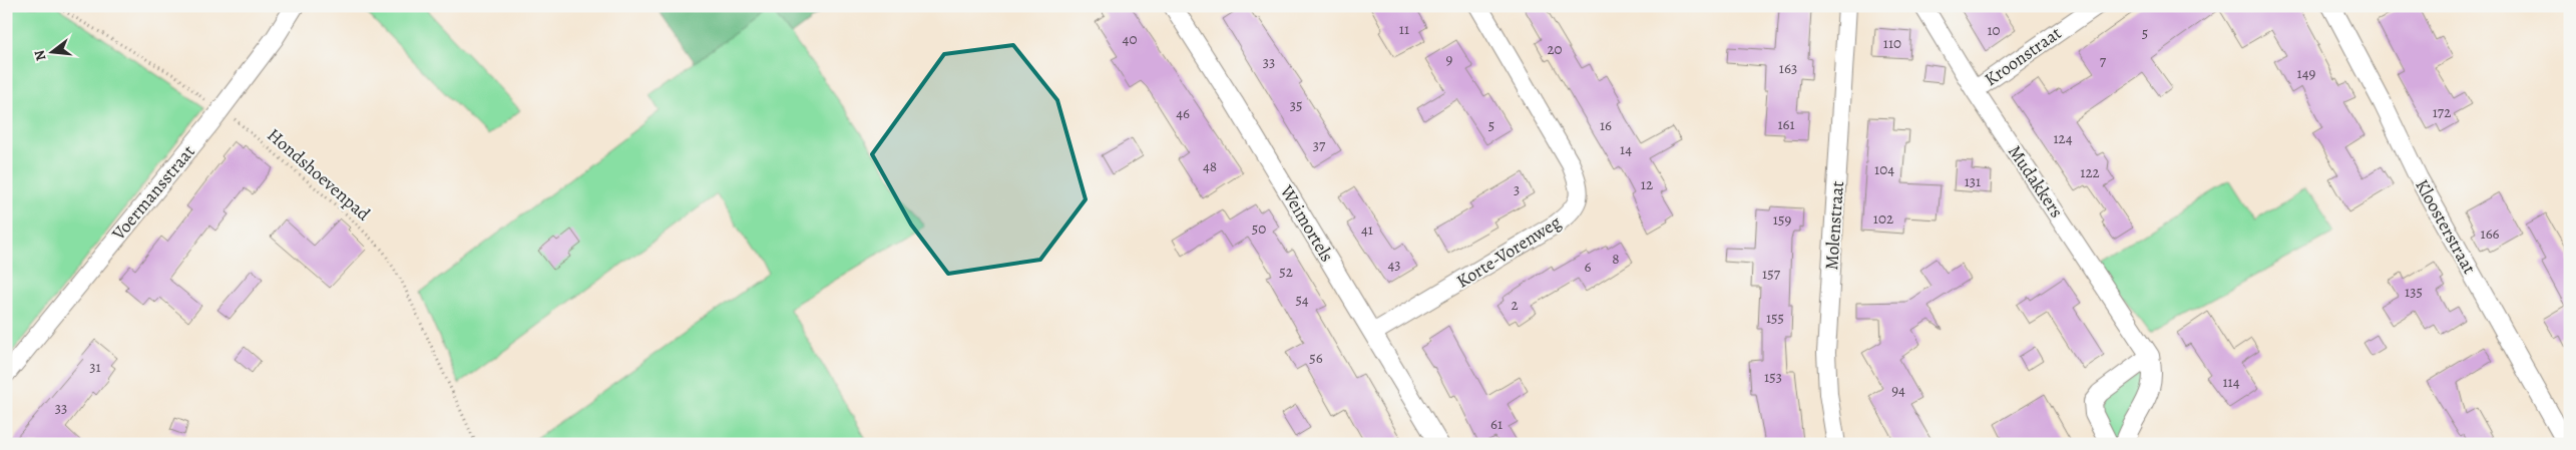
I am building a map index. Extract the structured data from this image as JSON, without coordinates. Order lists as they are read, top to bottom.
{
  "streets": {
    "street": [
      "Kroonstraat",
      "Mudakkers",
      "Voermansstraat",
      "Weimortels",
      "Molenstraat",
      "Kloosterstraat",
      "Korte-Vorenweg"
    ],
    "path": ["Hondshoevenpad"]
  },
  "crossings": [
    ["Kroonstraat", "Mudakkers"],
    ["Hondshoevenpad", "Voermansstraat"],
    ["Weimortels", "Korte-Vorenweg"]
  ],
  "house_numbers": [
    "11",
    "10",
    "5",
    "40",
    "110",
    "20",
    "9",
    "7",
    "33",
    "163",
    "149",
    "35",
    "172",
    "46",
    "161",
    "5",
    "16",
    "124",
    "37",
    "14",
    "48",
    "104",
    "122",
    "131",
    "12",
    "3",
    "102",
    "159",
    "50",
    "41",
    "166",
    "8",
    "43",
    "6",
    "52",
    "157",
    "135",
    "54",
    "2",
    "155",
    "56",
    "31",
    "153",
    "114",
    "94",
    "33",
    "61"
  ],
  "north": "left"
}
